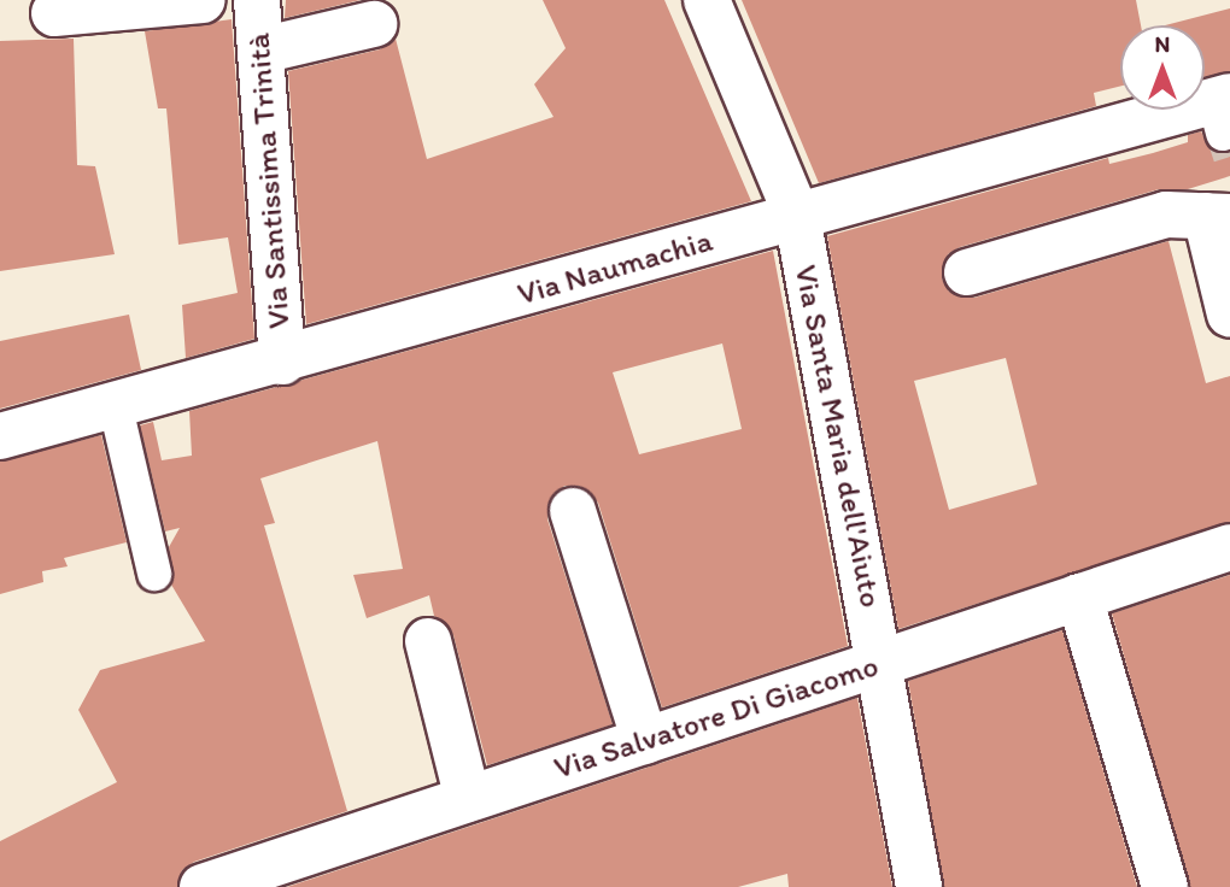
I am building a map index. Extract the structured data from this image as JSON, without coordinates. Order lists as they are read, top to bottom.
{
  "streets": {
    "street": [
      "Via Santissima Trinità",
      "Via Naumachia",
      "Via Santa Maria dell'Aiuto",
      "Via Salvatore Di Giacomo"
    ]
  },
  "crossings": [
    ["Via Santissima Trinità", "Via Naumachia"],
    ["Via Naumachia", "Via Santa Maria dell'Aiuto"],
    ["Via Santa Maria dell'Aiuto", "Via Salvatore Di Giacomo"]
  ],
  "north": "top"
}
